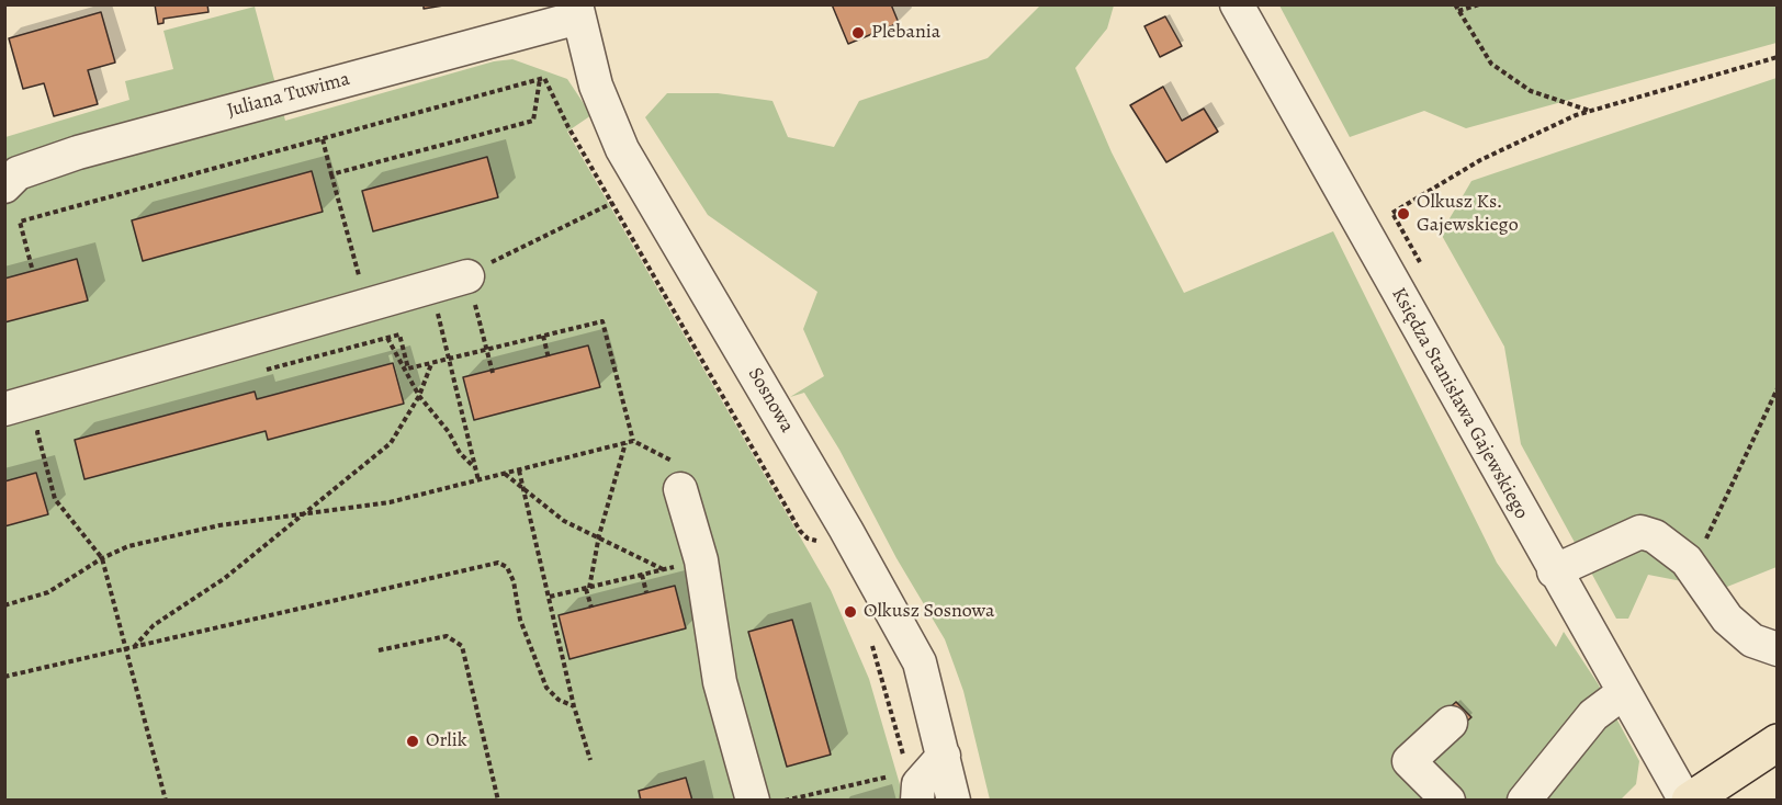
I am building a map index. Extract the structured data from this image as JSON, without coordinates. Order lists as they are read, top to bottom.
{
  "streets": {
    "street": ["Juliana Tuwima", "Sosnowa", "Księdza Stanisława Gajewskiego"]
  },
  "crossings": [
    ["Juliana Tuwima", "Sosnowa"]
  ],
  "places": [
    "Plebania",
    "Olkusz Ks. Gajewskiego",
    "Olkusz Sosnowa",
    "Orlik"
  ]
}
